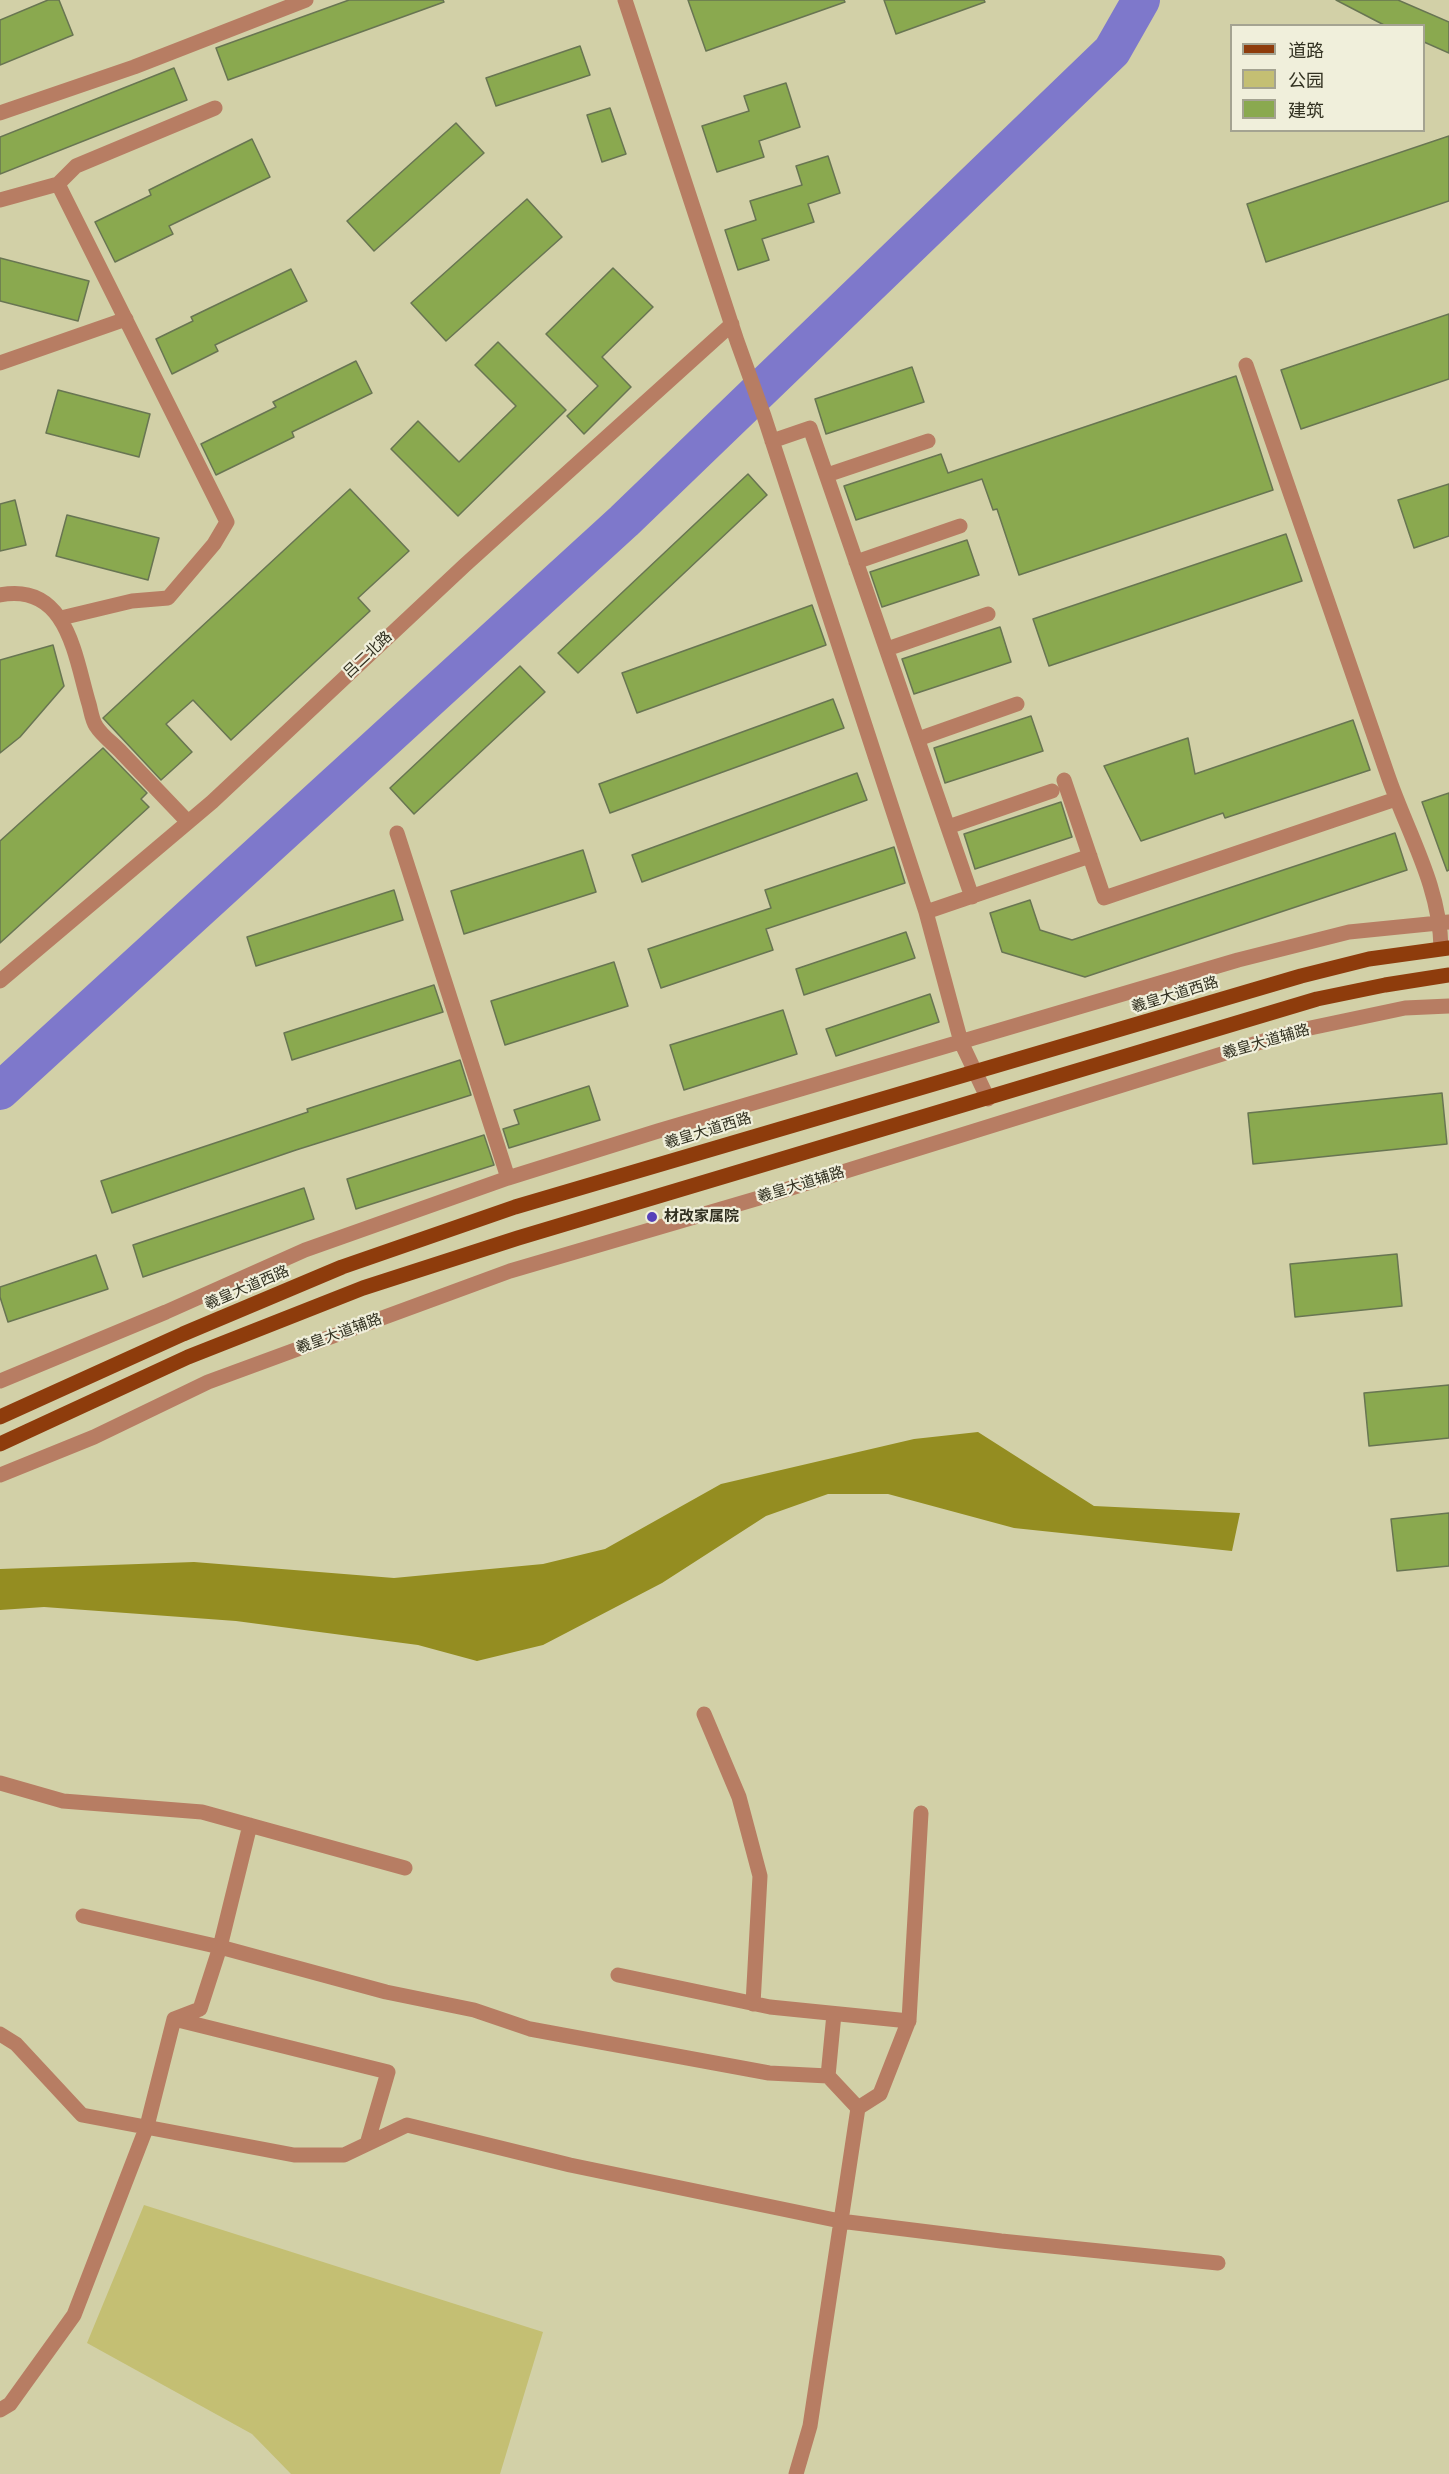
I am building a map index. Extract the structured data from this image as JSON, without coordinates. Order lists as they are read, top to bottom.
{
  "streets": {
    "main road": ["羲皇大道西路"],
    "street": ["吕二北路", "羲皇大道辅路"]
  },
  "places": ["材改家属院"],
  "legend": ["道路", "公园", "建筑"]
}
